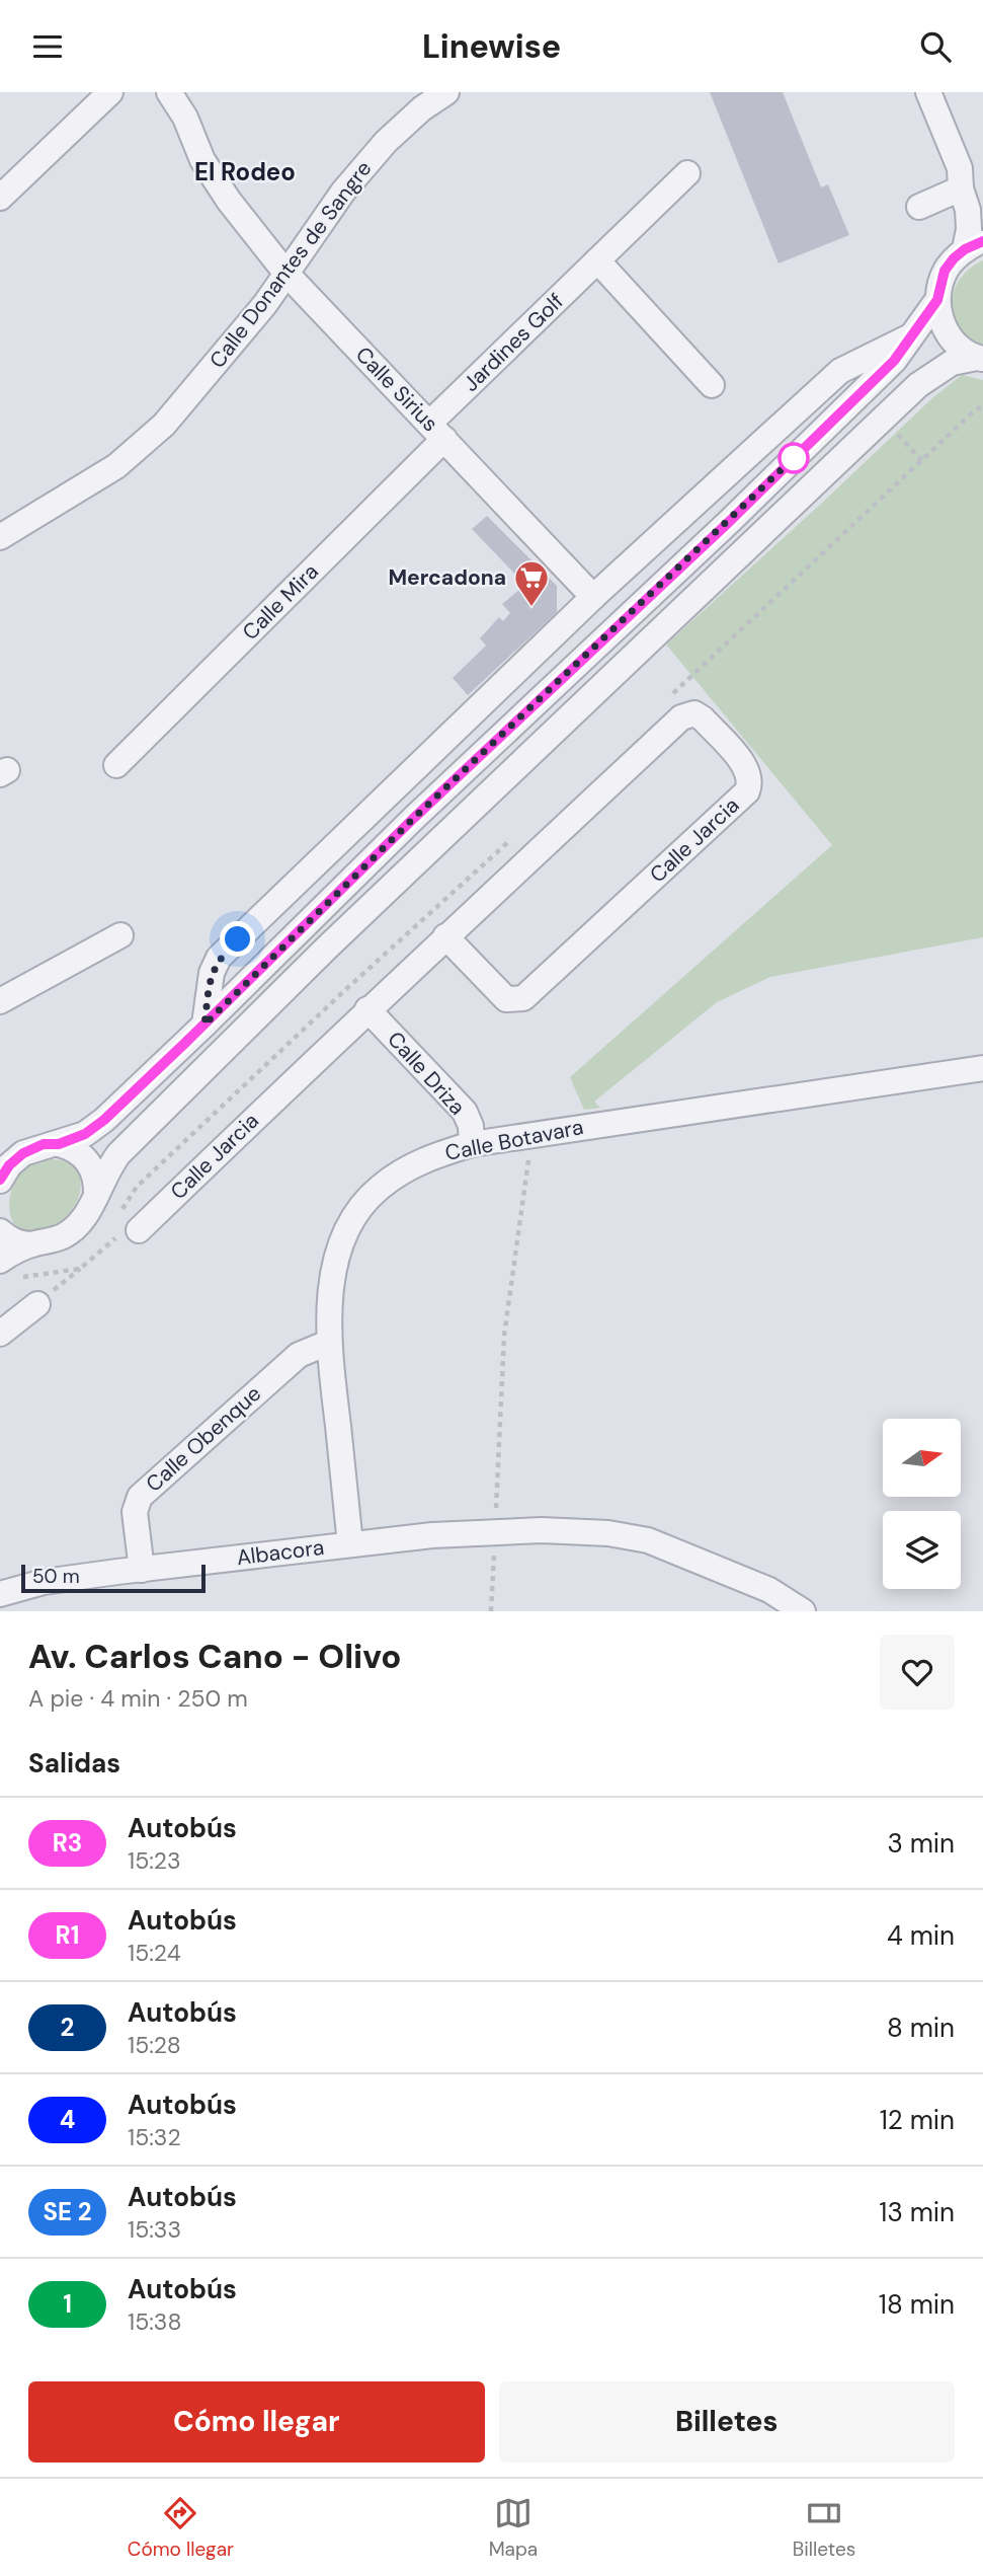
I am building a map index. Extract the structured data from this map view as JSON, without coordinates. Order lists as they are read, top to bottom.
{
  "streets": {
    "street": [
      "Calle Donantes de Sangre",
      "Jardines Golf",
      "Calle Sirius",
      "Calle Mira",
      "Calle Jarcia",
      "Calle Driza",
      "Calle Botavara",
      "Calle Obenque",
      "Albacora"
    ]
  },
  "crossings": [
    ["Calle Donantes de Sangre", "Calle Sirius"],
    ["Jardines Golf", "Calle Sirius"],
    ["Jardines Golf", "Calle Mira"],
    ["Calle Sirius", "Calle Mira"],
    ["Calle Jarcia", "Calle Driza"],
    ["Calle Driza", "Calle Botavara"],
    ["Calle Botavara", "Calle Obenque"],
    ["Calle Botavara", "Albacora"],
    ["Calle Obenque", "Albacora"]
  ],
  "districts": ["El Rodeo"],
  "places": {
    "supermarket": ["Mercadona"]
  },
  "lines": ["bus line R3"],
  "scale_bar": "50 m",
  "north": "right",
  "page": {
    "header": "Linewise",
    "scale": "50 m",
    "heading": [
      ["Av. Carlos Cano - Olivo", "A pie · 4 min · 250 m"],
      "Salidas"
    ],
    "list": [
      {
        "mark": "R3",
        "name": "Autobús",
        "note": "15:23",
        "value": "3 min"
      },
      {
        "mark": "R1",
        "name": "Autobús",
        "note": "15:24",
        "value": "4 min"
      },
      {
        "mark": "2",
        "name": "Autobús",
        "note": "15:28",
        "value": "8 min"
      },
      {
        "mark": "4",
        "name": "Autobús",
        "note": "15:32",
        "value": "12 min"
      },
      {
        "mark": "SE 2",
        "name": "Autobús",
        "note": "15:33",
        "value": "13 min"
      },
      {
        "mark": "1",
        "name": "Autobús",
        "note": "15:38",
        "value": "18 min"
      }
    ],
    "buttons": ["Cómo llegar", "Billetes"],
    "tabs": ["Cómo llegar", "Mapa", "Billetes"]
  }
}
